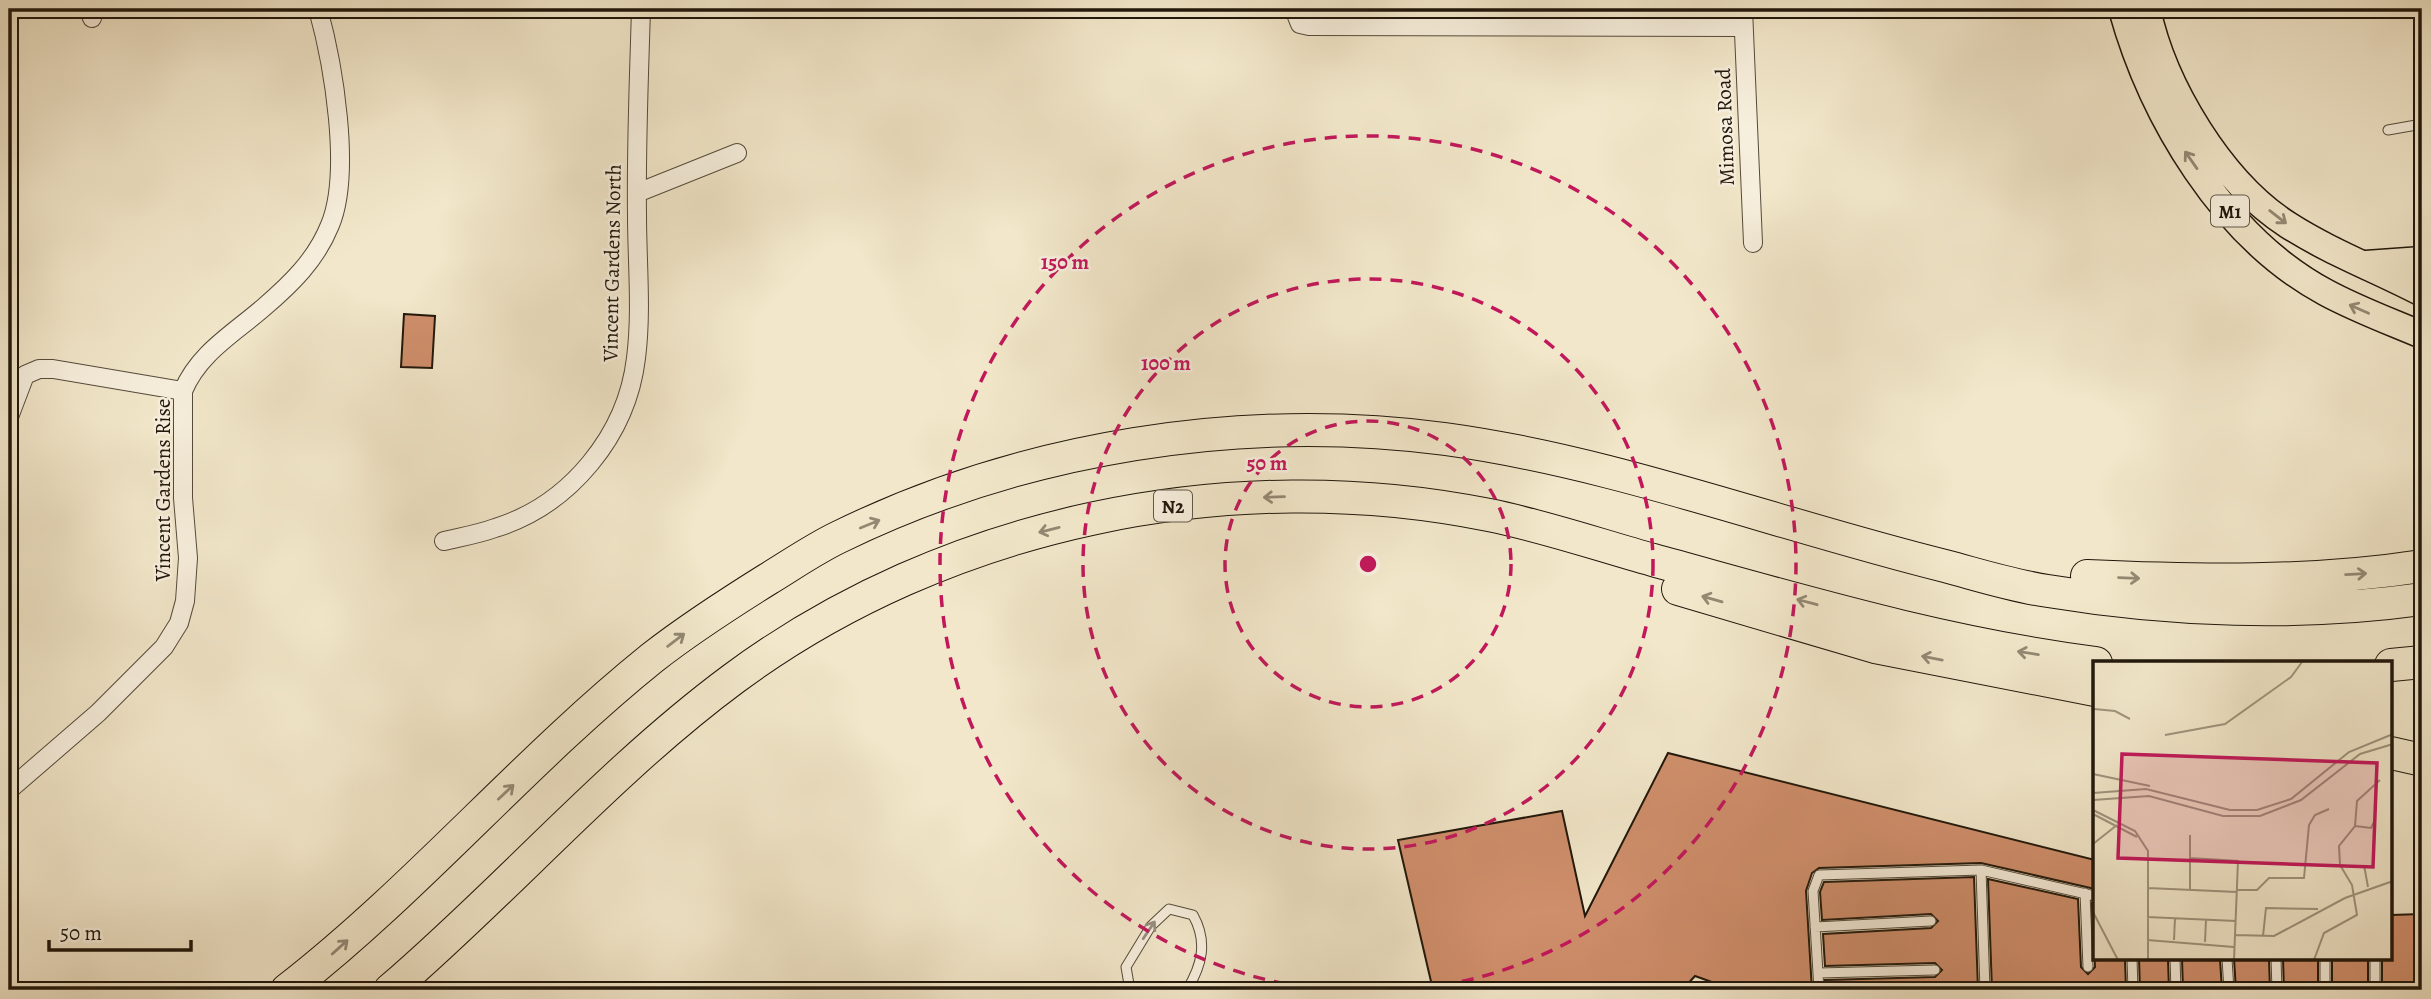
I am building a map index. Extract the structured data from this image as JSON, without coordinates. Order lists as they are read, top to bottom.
{
  "streets": {
    "highway": ["N2"],
    "main road": ["M1"],
    "street": ["Mimosa Road", "Vincent Gardens North", "Vincent Gardens Rise"]
  },
  "scale_bar": "50 m",
  "rings": ["150 m", "100 m", "50 m"]
}
